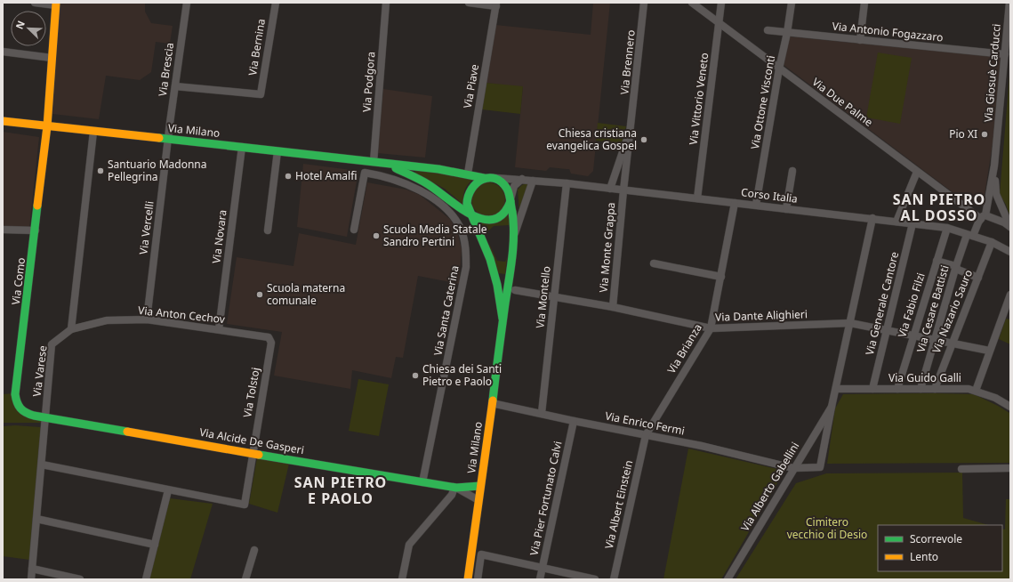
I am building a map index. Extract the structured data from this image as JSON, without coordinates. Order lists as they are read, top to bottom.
{
  "streets": {
    "main road": ["Via Milano", "Via Como", "Via Alcide De Gasperi"],
    "street": [
      "Via Antonio Fogazzaro",
      "Via Bernina",
      "Via Brennero",
      "Via Brescia",
      "Via Giosuè Carducci",
      "Via Podgora",
      "Via Piave",
      "Via Vittorio Veneto",
      "Via Ottone Visconti",
      "Via Due Palme",
      "Corso Italia",
      "Via Vercelli",
      "Via Novara",
      "Via Monte Grappa",
      "Via Montello",
      "Via Generale Cantore",
      "Via Fabio Filzi",
      "Via Cesare Battisti",
      "Via Santa Caterina",
      "Via Nazario Sauro",
      "Via Anton Cechov",
      "Via Dante Alighieri",
      "Via Brianza",
      "Via Varese",
      "Via Guido Galli",
      "Via Tolstoj",
      "Via Enrico Fermi",
      "Via Alberto Gabellini",
      "Via Pier Fortunato Calvi",
      "Via Albert Einstein"
    ]
  },
  "crossings": [
    ["Via Antonio Fogazzaro", "Via Giosuè Carducci"],
    ["Via Antonio Fogazzaro", "Via Ottone Visconti"],
    ["Via Bernina", "Via Brescia"],
    ["Via Brennero", "Corso Italia"],
    ["Via Brennero", "Via Monte Grappa"],
    ["Via Brescia", "Via Milano"],
    ["Via Brescia", "Via Vercelli"],
    ["Via Giosuè Carducci", "Via Due Palme"],
    ["Via Giosuè Carducci", "Via Cesare Battisti"],
    ["Via Podgora", "Via Milano"],
    ["Via Piave", "Via Milano"],
    ["Via Vittorio Veneto", "Via Due Palme"],
    ["Via Vittorio Veneto", "Corso Italia"],
    ["Via Ottone Visconti", "Via Due Palme"],
    ["Via Ottone Visconti", "Corso Italia"],
    ["Via Due Palme", "Via Cesare Battisti"],
    ["Via Milano", "Corso Italia"],
    ["Via Milano", "Via Vercelli"],
    ["Via Milano", "Via Novara"],
    ["Via Milano", "Via Como"],
    ["Via Milano", "Via Enrico Fermi"],
    ["Corso Italia", "Via Monte Grappa"],
    ["Corso Italia", "Via Montello"],
    ["Corso Italia", "Via Generale Cantore"],
    ["Corso Italia", "Via Fabio Filzi"],
    ["Corso Italia", "Via Cesare Battisti"],
    ["Corso Italia", "Via Nazario Sauro"],
    ["Corso Italia", "Via Brianza"],
    ["Corso Italia", "Via Alberto Gabellini"],
    ["Via Vercelli", "Via Anton Cechov"],
    ["Via Novara", "Via Anton Cechov"],
    ["Via Monte Grappa", "Via Dante Alighieri"],
    ["Via Como", "Via Varese"],
    ["Via Como", "Via Alcide De Gasperi"],
    ["Via Montello", "Via Dante Alighieri"],
    ["Via Montello", "Via Enrico Fermi"],
    ["Via Generale Cantore", "Via Dante Alighieri"],
    ["Via Generale Cantore", "Via Guido Galli"],
    ["Via Fabio Filzi", "Via Dante Alighieri"],
    ["Via Fabio Filzi", "Via Guido Galli"],
    ["Via Cesare Battisti", "Via Dante Alighieri"],
    ["Via Cesare Battisti", "Via Guido Galli"],
    ["Via Santa Caterina", "Via Alcide De Gasperi"],
    ["Via Nazario Sauro", "Via Dante Alighieri"],
    ["Via Nazario Sauro", "Via Guido Galli"],
    ["Via Anton Cechov", "Via Varese"],
    ["Via Anton Cechov", "Via Tolstoj"],
    ["Via Dante Alighieri", "Via Brianza"],
    ["Via Dante Alighieri", "Via Alberto Gabellini"],
    ["Via Brianza", "Via Enrico Fermi"],
    ["Via Brianza", "Via Albert Einstein"],
    ["Via Varese", "Via Alcide De Gasperi"],
    ["Via Guido Galli", "Via Alberto Gabellini"],
    ["Via Tolstoj", "Via Alcide De Gasperi"],
    ["Via Enrico Fermi", "Via Alberto Gabellini"],
    ["Via Enrico Fermi", "Via Pier Fortunato Calvi"],
    ["Via Enrico Fermi", "Via Albert Einstein"]
  ],
  "districts": ["SAN PIETRO AL DOSSO", "SAN PIETRO E PAOLO"],
  "parks": ["Cimitero vecchio di Desio"],
  "places": [
    "Pio XI",
    "Chiesa cristiana evangelica Gospel",
    "Santuario Madonna Pellegrina",
    "Hotel Amalfi",
    "Scuola Media Statale Sandro Pertini",
    "Scuola materna comunale",
    "Chiesa dei Santi Pietro e Paolo"
  ],
  "legend": ["Scorrevole", "Lento"],
  "north": "top left"
}
